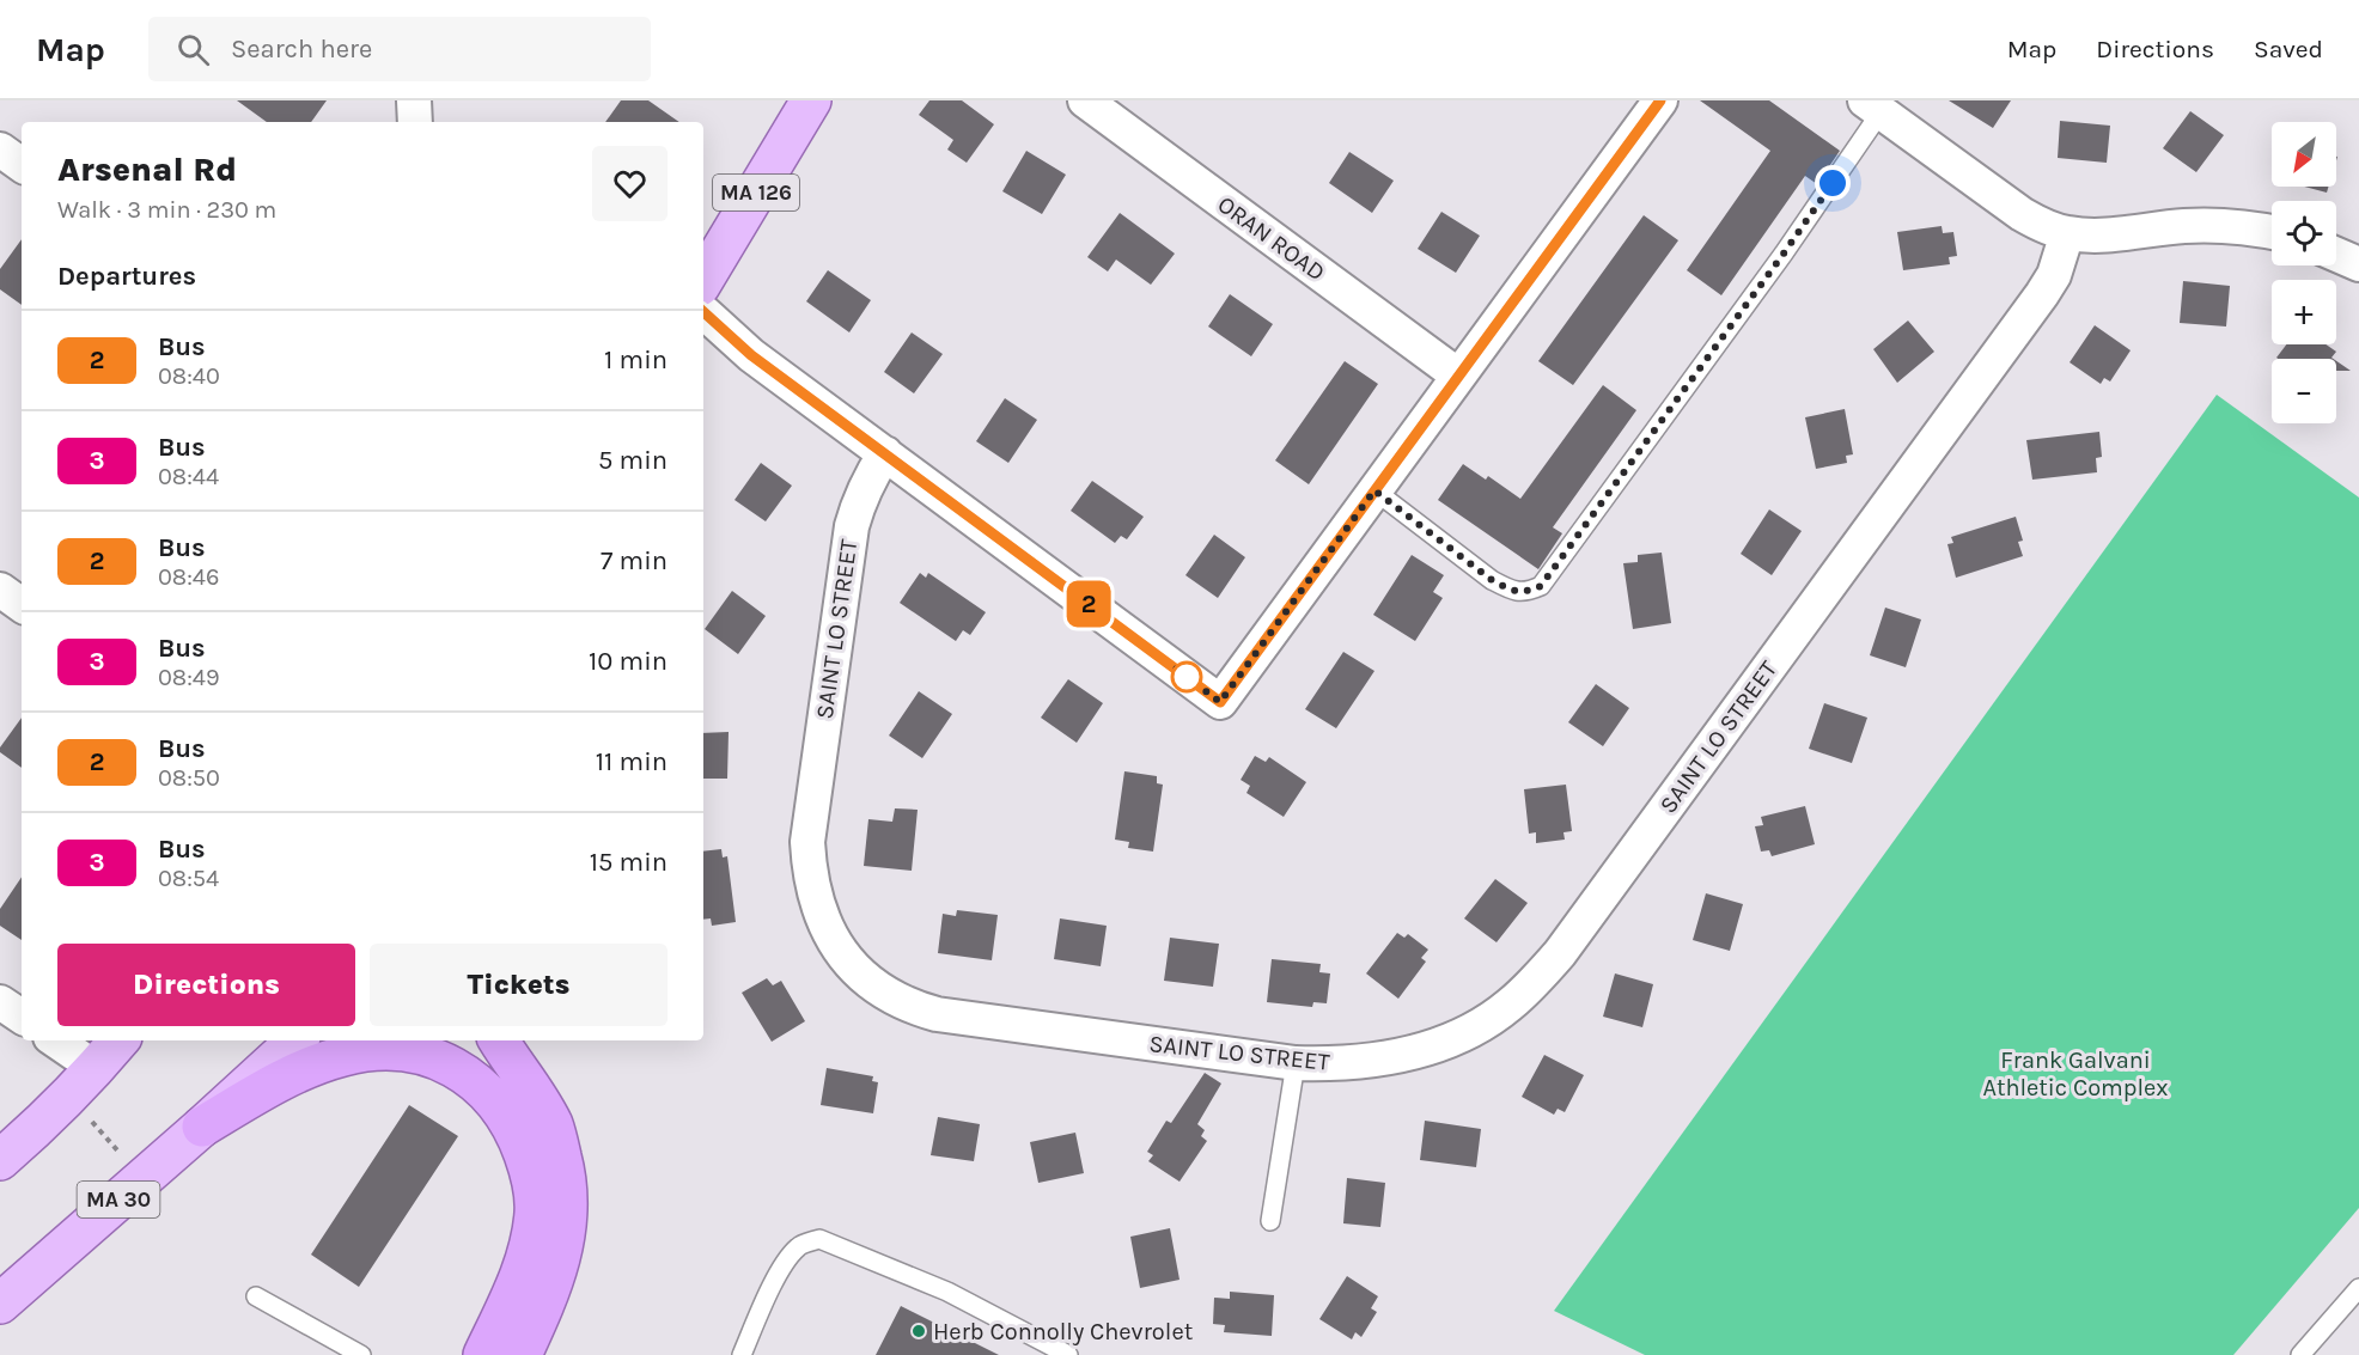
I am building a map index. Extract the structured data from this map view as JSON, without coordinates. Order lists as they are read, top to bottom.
{
  "streets": {
    "main road": ["MA 126", "MA 30"],
    "street": ["ORAN ROAD", "SAINT LO STREET"]
  },
  "parks": ["Frank Galvani Athletic Complex"],
  "places": ["Herb Connolly Chevrolet"],
  "lines": ["bus line 2"],
  "north": "bottom left",
  "page": {
    "header": "Map",
    "search": "Search here",
    "nav": ["Map", "Directions", "Saved"],
    "on_map": "2",
    "map_buttons": ["+", "−"],
    "heading": [
      ["Arsenal Rd", "Walk · 3 min · 230 m"],
      "Departures"
    ],
    "list": [
      {
        "mark": "2",
        "name": "Bus",
        "note": "08:40",
        "value": "1 min"
      },
      {
        "mark": "3",
        "name": "Bus",
        "note": "08:44",
        "value": "5 min"
      },
      {
        "mark": "2",
        "name": "Bus",
        "note": "08:46",
        "value": "7 min"
      },
      {
        "mark": "3",
        "name": "Bus",
        "note": "08:49",
        "value": "10 min"
      },
      {
        "mark": "2",
        "name": "Bus",
        "note": "08:50",
        "value": "11 min"
      },
      {
        "mark": "3",
        "name": "Bus",
        "note": "08:54",
        "value": "15 min"
      }
    ],
    "buttons": ["Directions", "Tickets"]
  }
}
